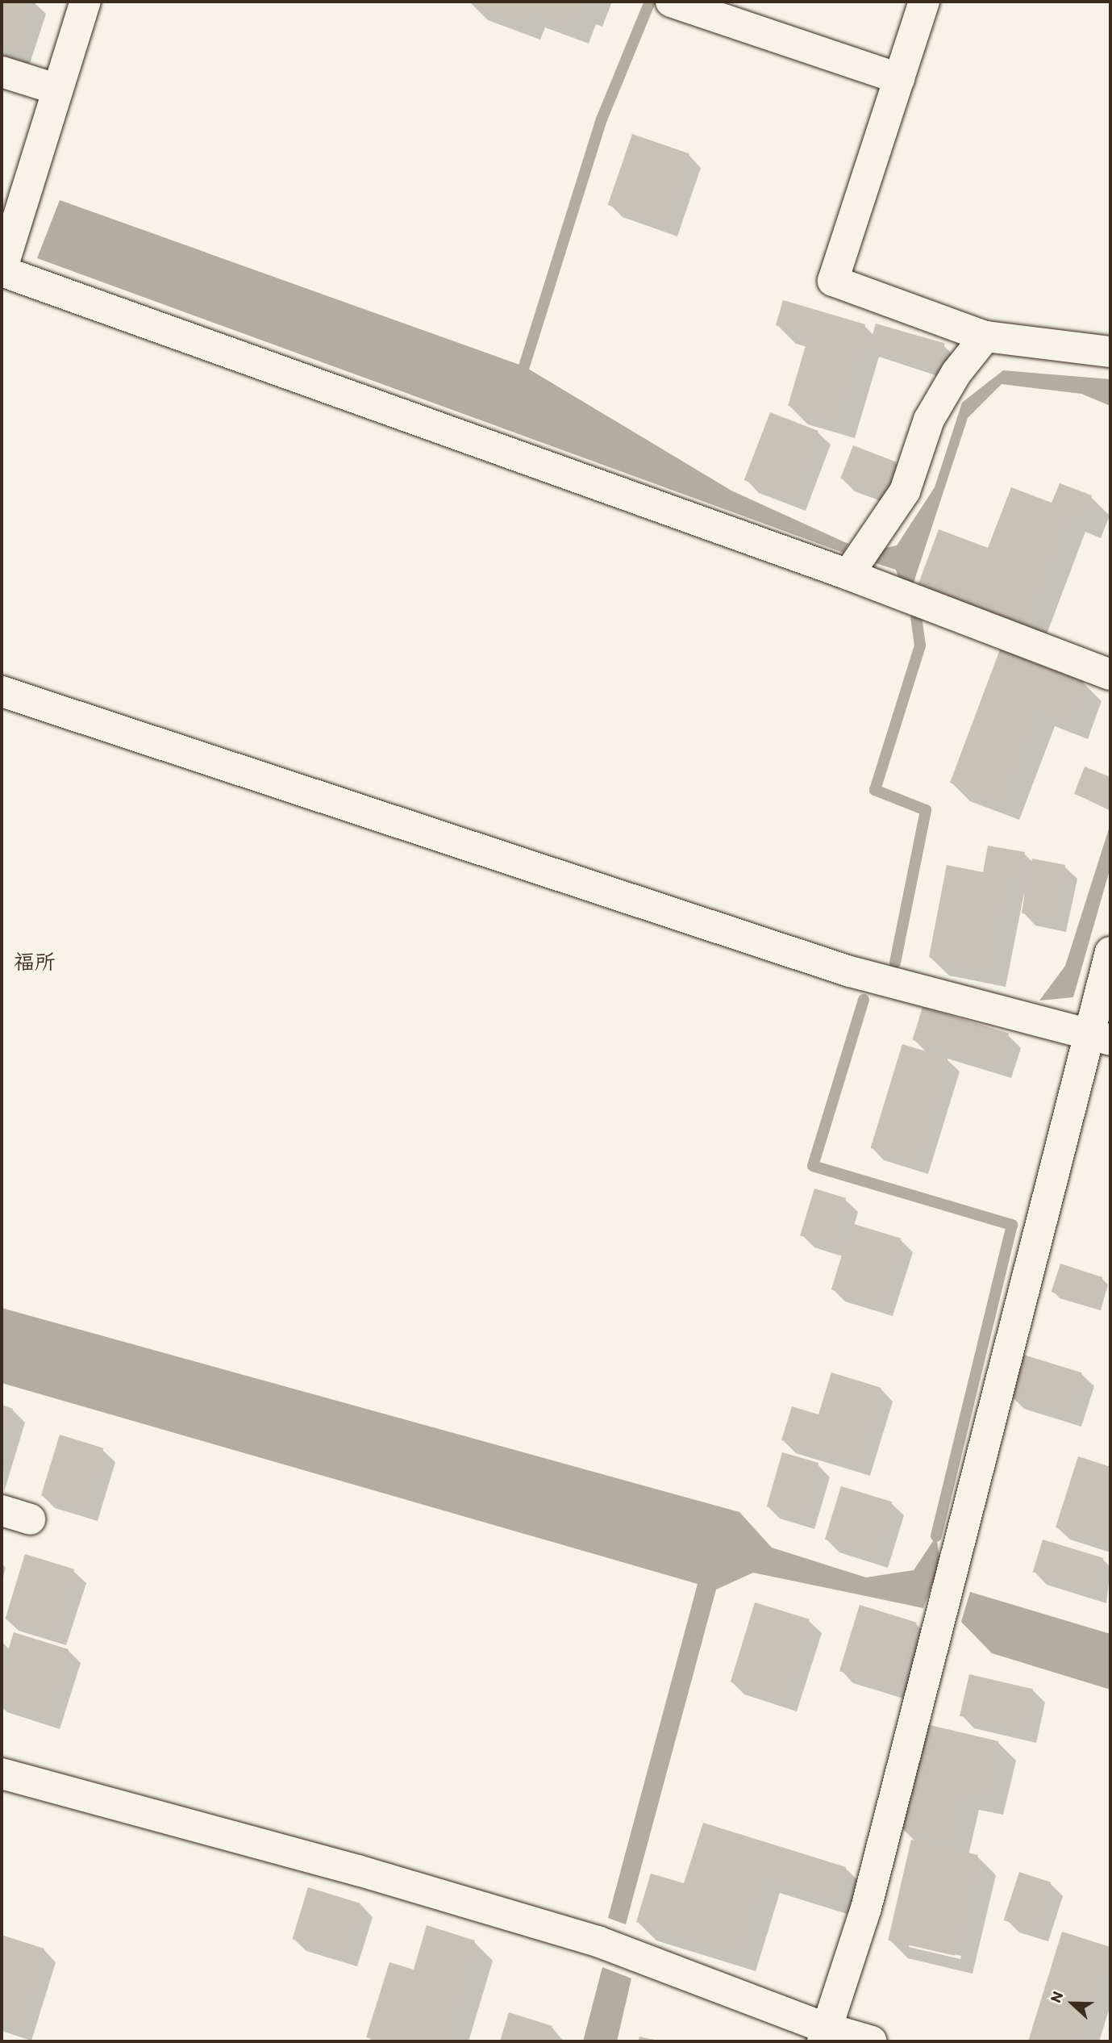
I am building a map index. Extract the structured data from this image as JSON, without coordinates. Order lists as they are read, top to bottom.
{
  "districts": ["福所"],
  "north": "left"
}
